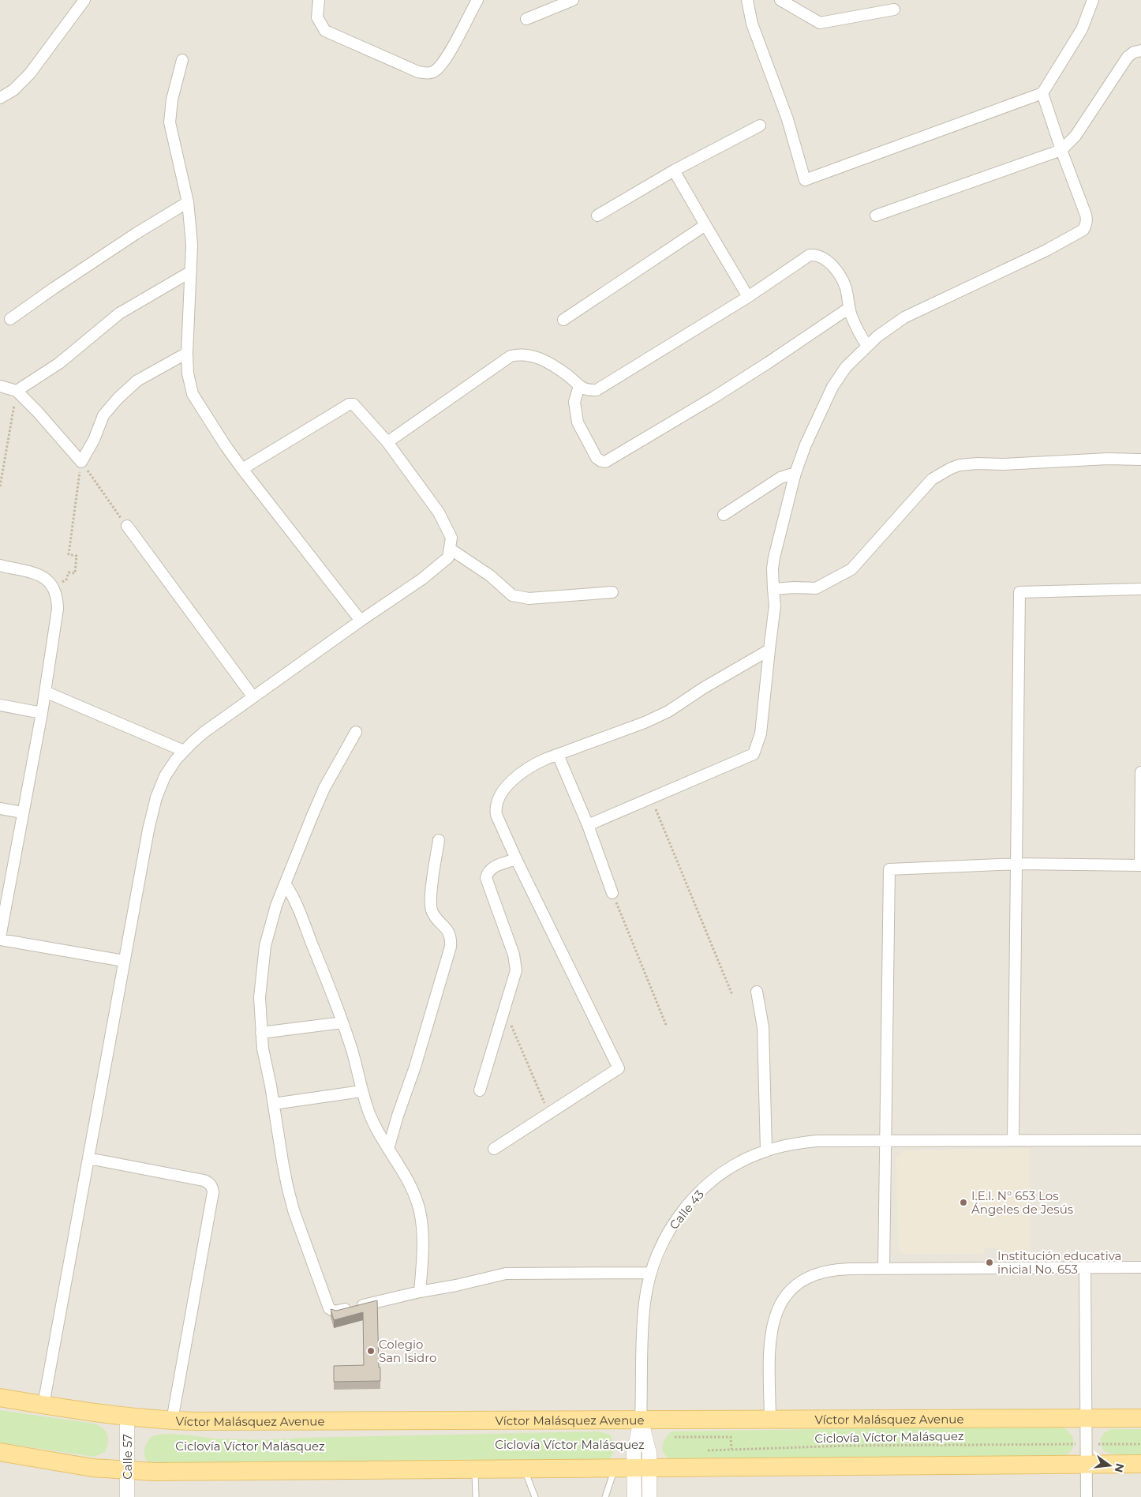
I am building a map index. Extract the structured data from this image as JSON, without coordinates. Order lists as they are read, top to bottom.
{
  "streets": {
    "main road": ["Víctor Malásquez Avenue"],
    "street": ["Calle 43", "Calle 57"],
    "path": ["Ciclovía Víctor Malásquez"]
  },
  "crossings": [
    ["Calle 43", "Víctor Malásquez Avenue"],
    ["Víctor Malásquez Avenue", "Calle 57"]
  ],
  "places": ["I.E.I. N° 653 Los Ángeles de Jesús", "Institución educativa inicial No. 653", "Colegio San Isidro"],
  "north": "right"
}
